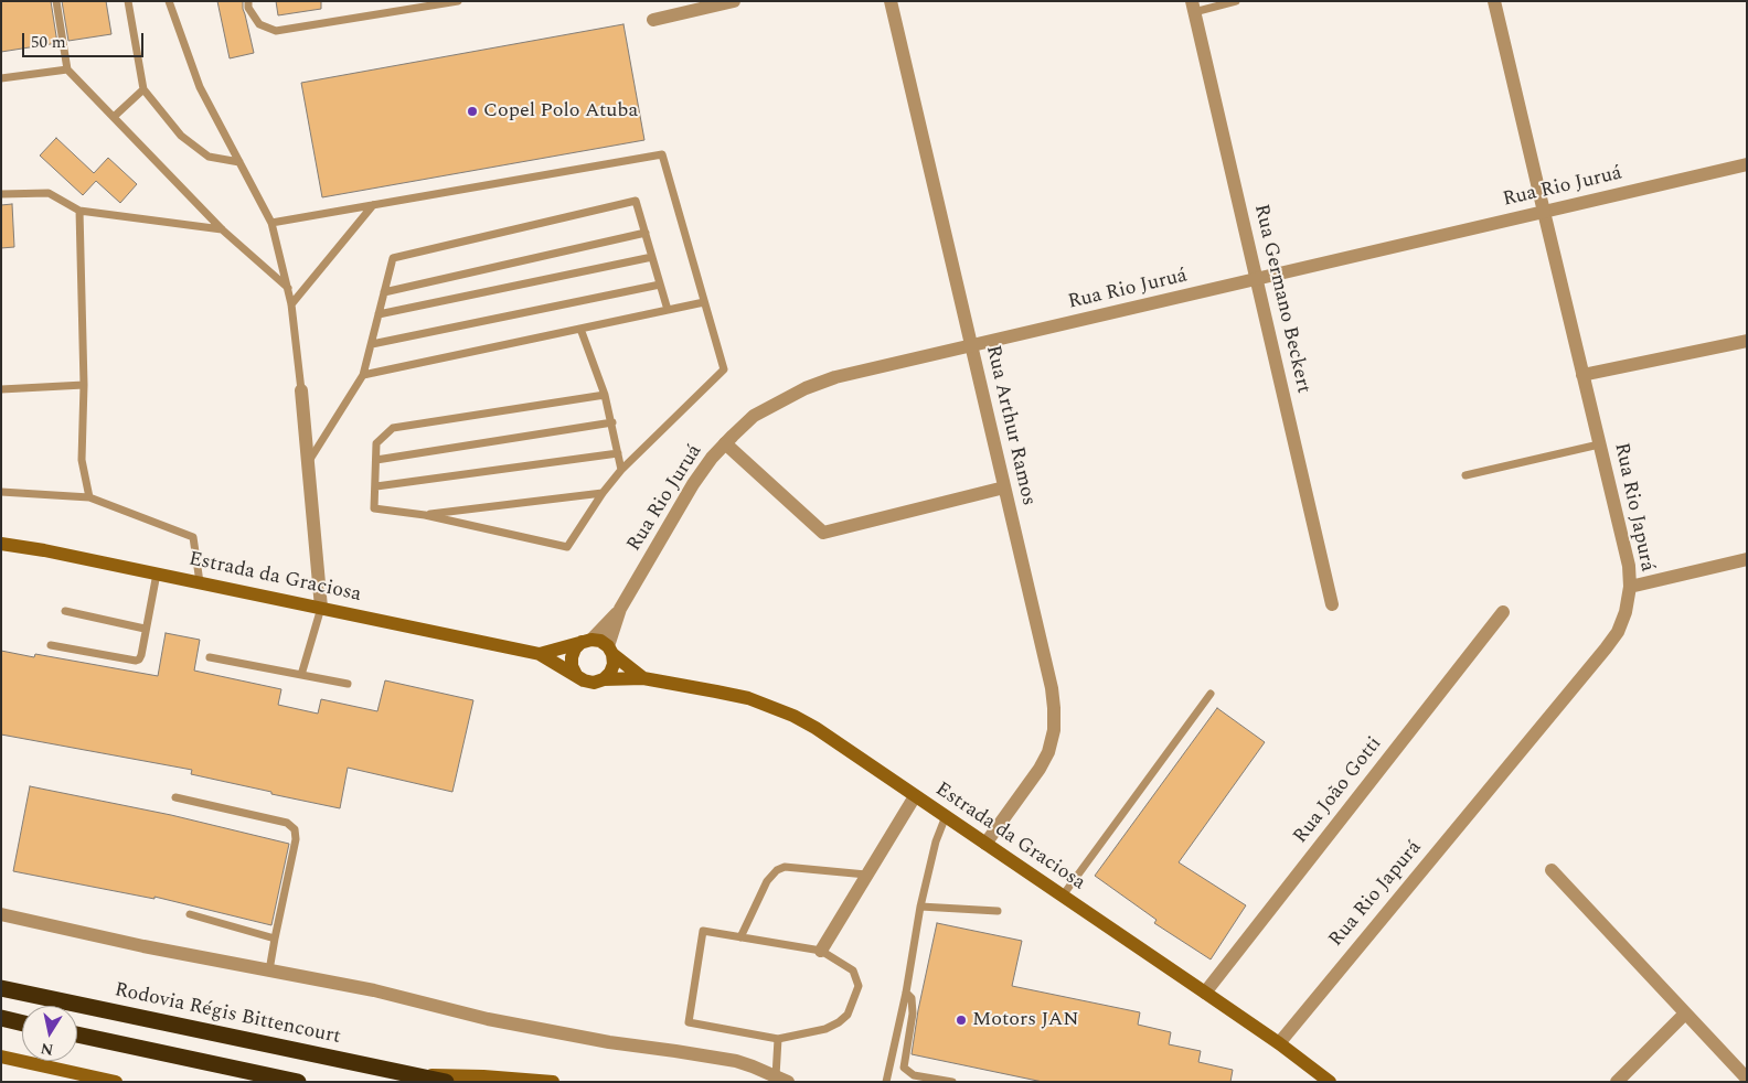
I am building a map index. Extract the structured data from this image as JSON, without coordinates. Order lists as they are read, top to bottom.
{
  "streets": {
    "highway": ["Rodovia Régis Bittencourt"],
    "main road": ["Estrada da Graciosa"],
    "street": [
      "Rua Rio Juruá",
      "Rua Germano Beckert",
      "Rua Arthur Ramos",
      "Rua Rio Japurá",
      "Rua João Gotti"
    ]
  },
  "crossings": [
    ["Rua Rio Juruá", "Rua Germano Beckert"],
    ["Rua Rio Juruá", "Rua Arthur Ramos"],
    ["Rua Rio Juruá", "Rua Rio Japurá"],
    ["Rua Rio Juruá", "Estrada da Graciosa"],
    ["Rua Arthur Ramos", "Estrada da Graciosa"],
    ["Rua Rio Japurá", "Estrada da Graciosa"],
    ["Estrada da Graciosa", "Rua João Gotti"]
  ],
  "places": ["Copel Polo Atuba", "Motors JAN"],
  "scale_bar": "50 m",
  "north": "bottom"
}
